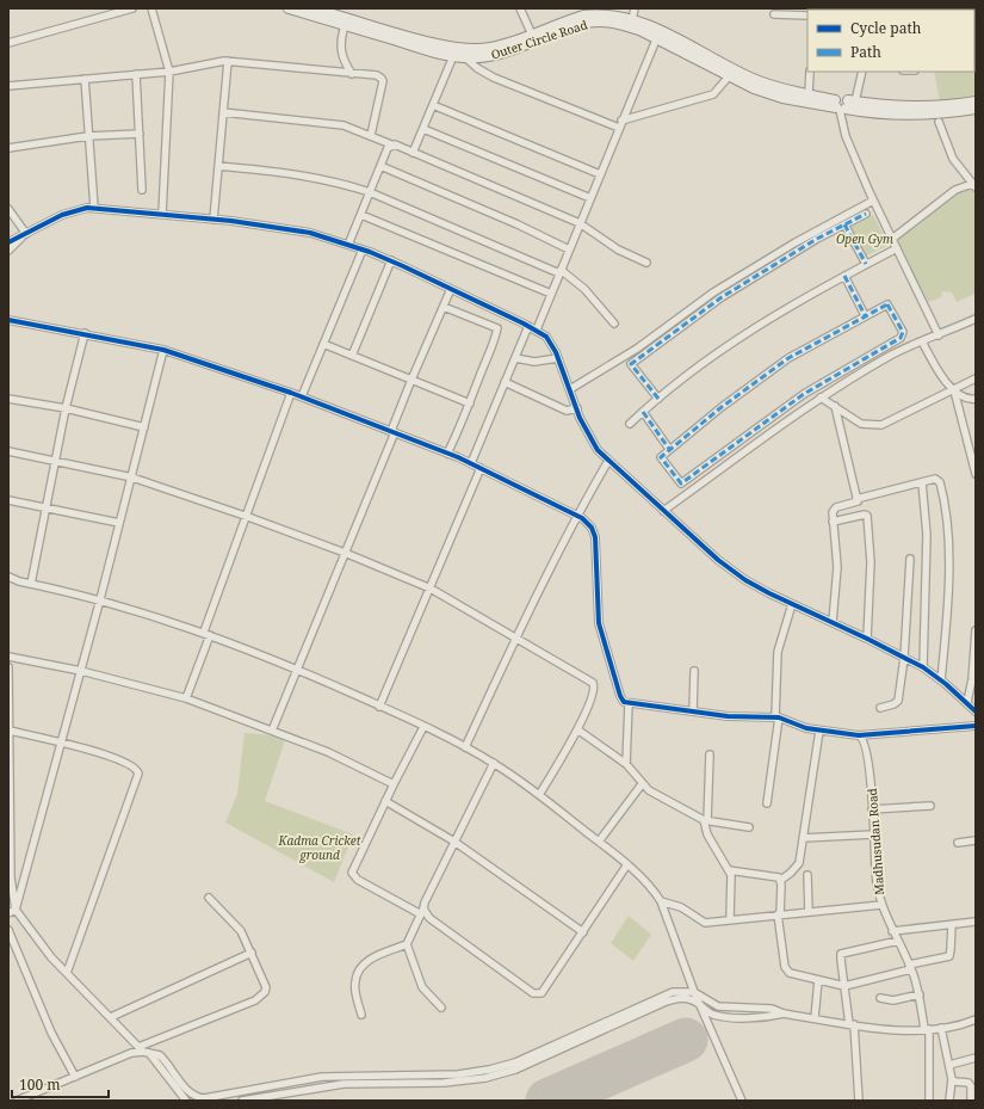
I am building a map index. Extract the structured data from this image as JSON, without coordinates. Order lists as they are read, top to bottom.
{
  "streets": {
    "main road": ["Outer Circle Road"],
    "street": ["Madhusudan Road"]
  },
  "parks": ["Open Gym", "Kadma Cricket ground"],
  "legend": ["Cycle path", "Path"],
  "scale_bar": "100 m"
}
